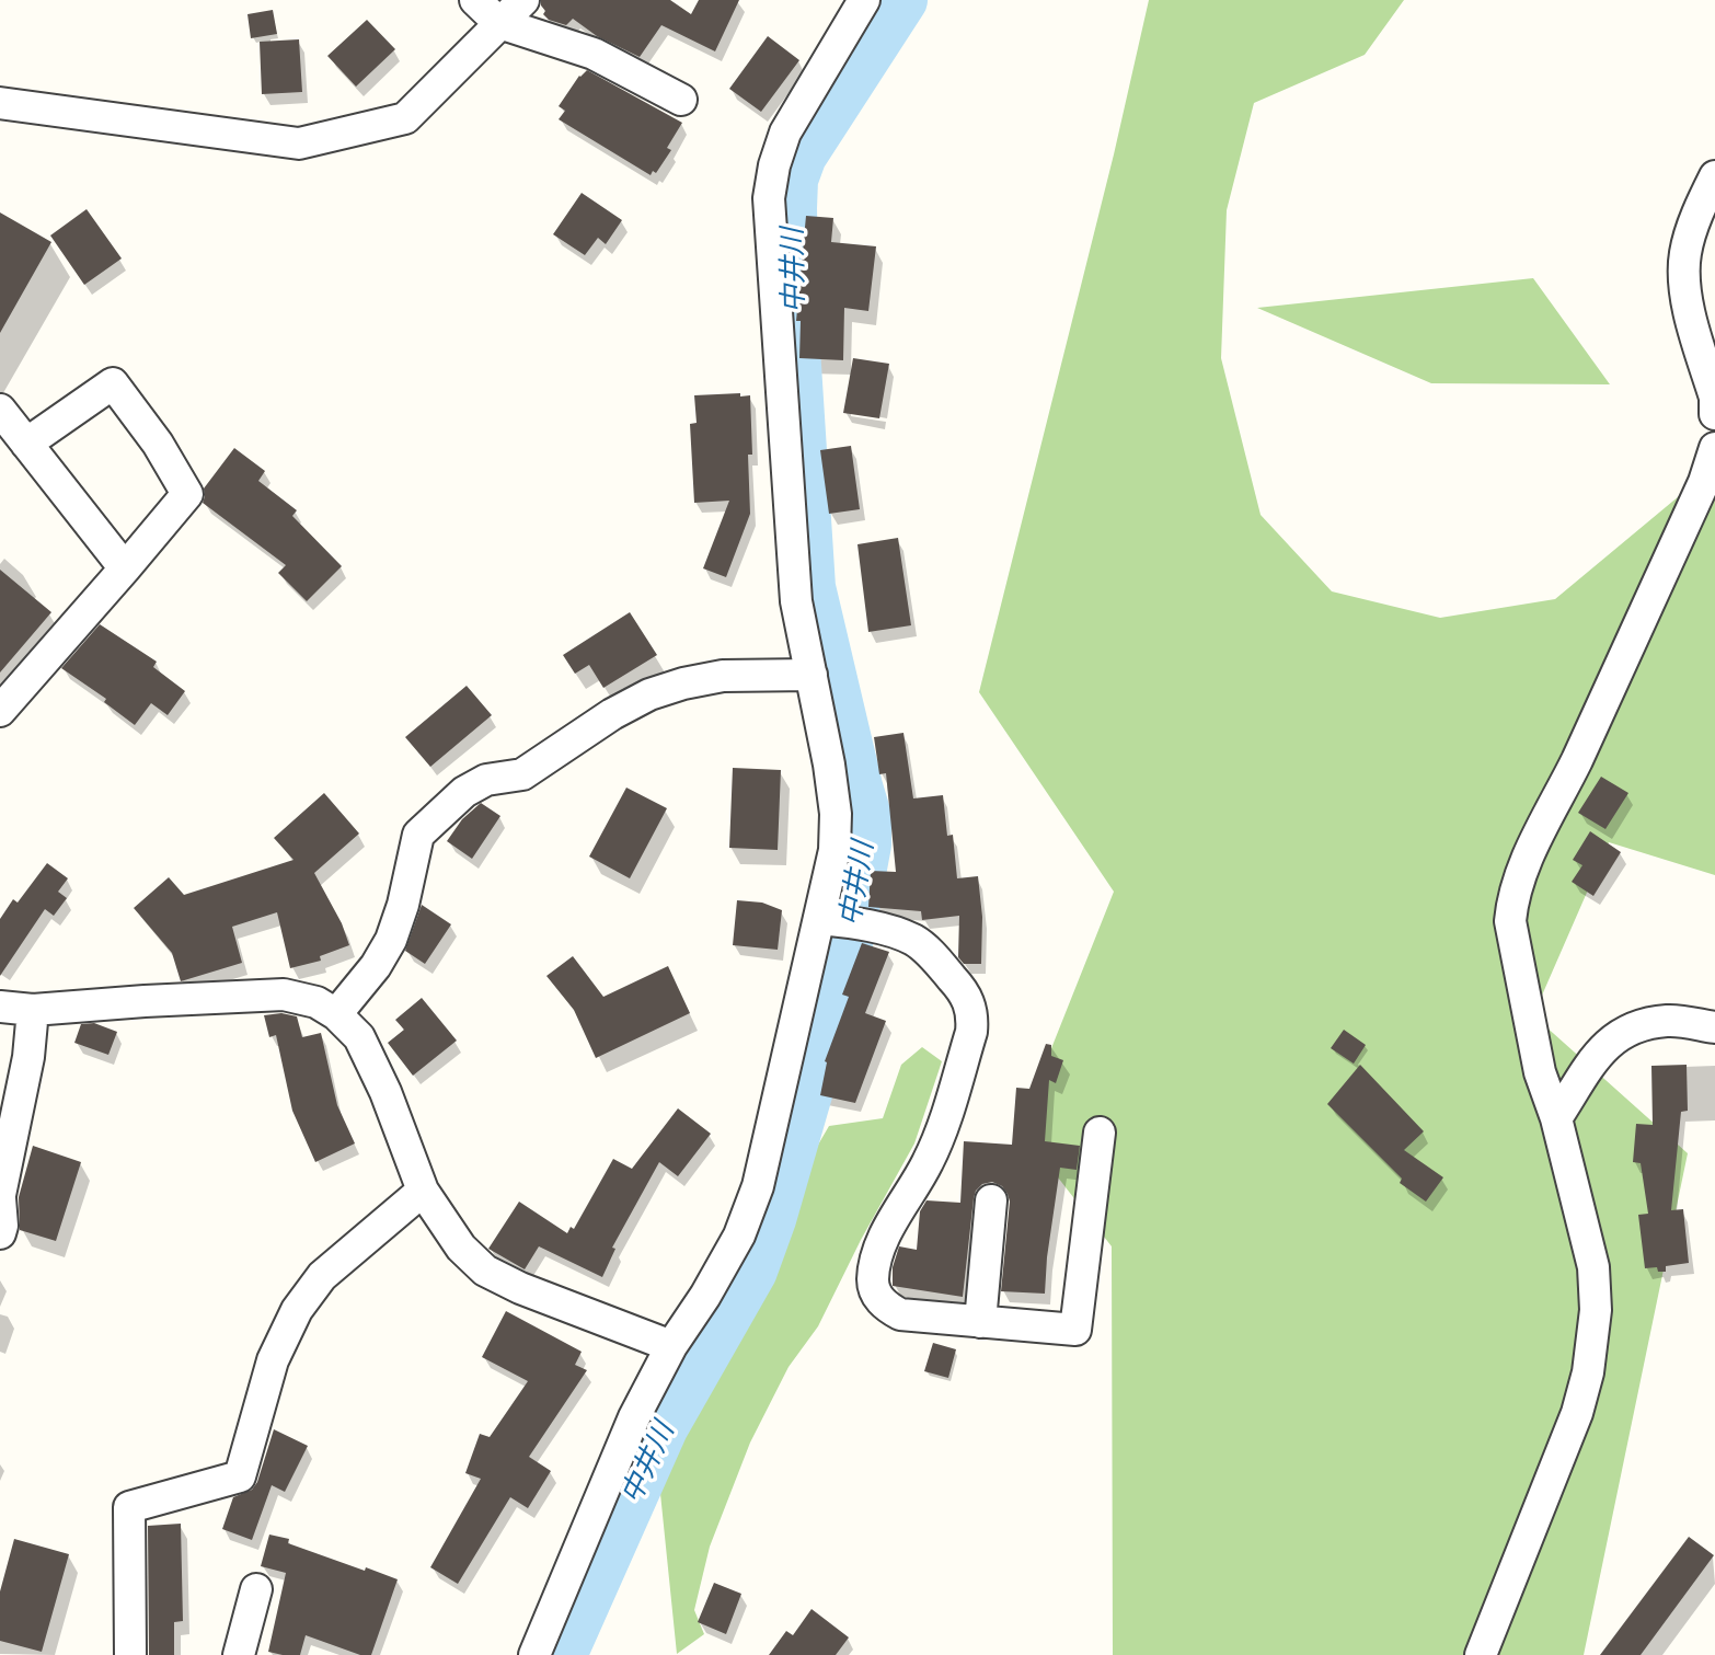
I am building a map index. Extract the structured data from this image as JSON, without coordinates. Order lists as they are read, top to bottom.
{
  "water": ["中井川"]
}
